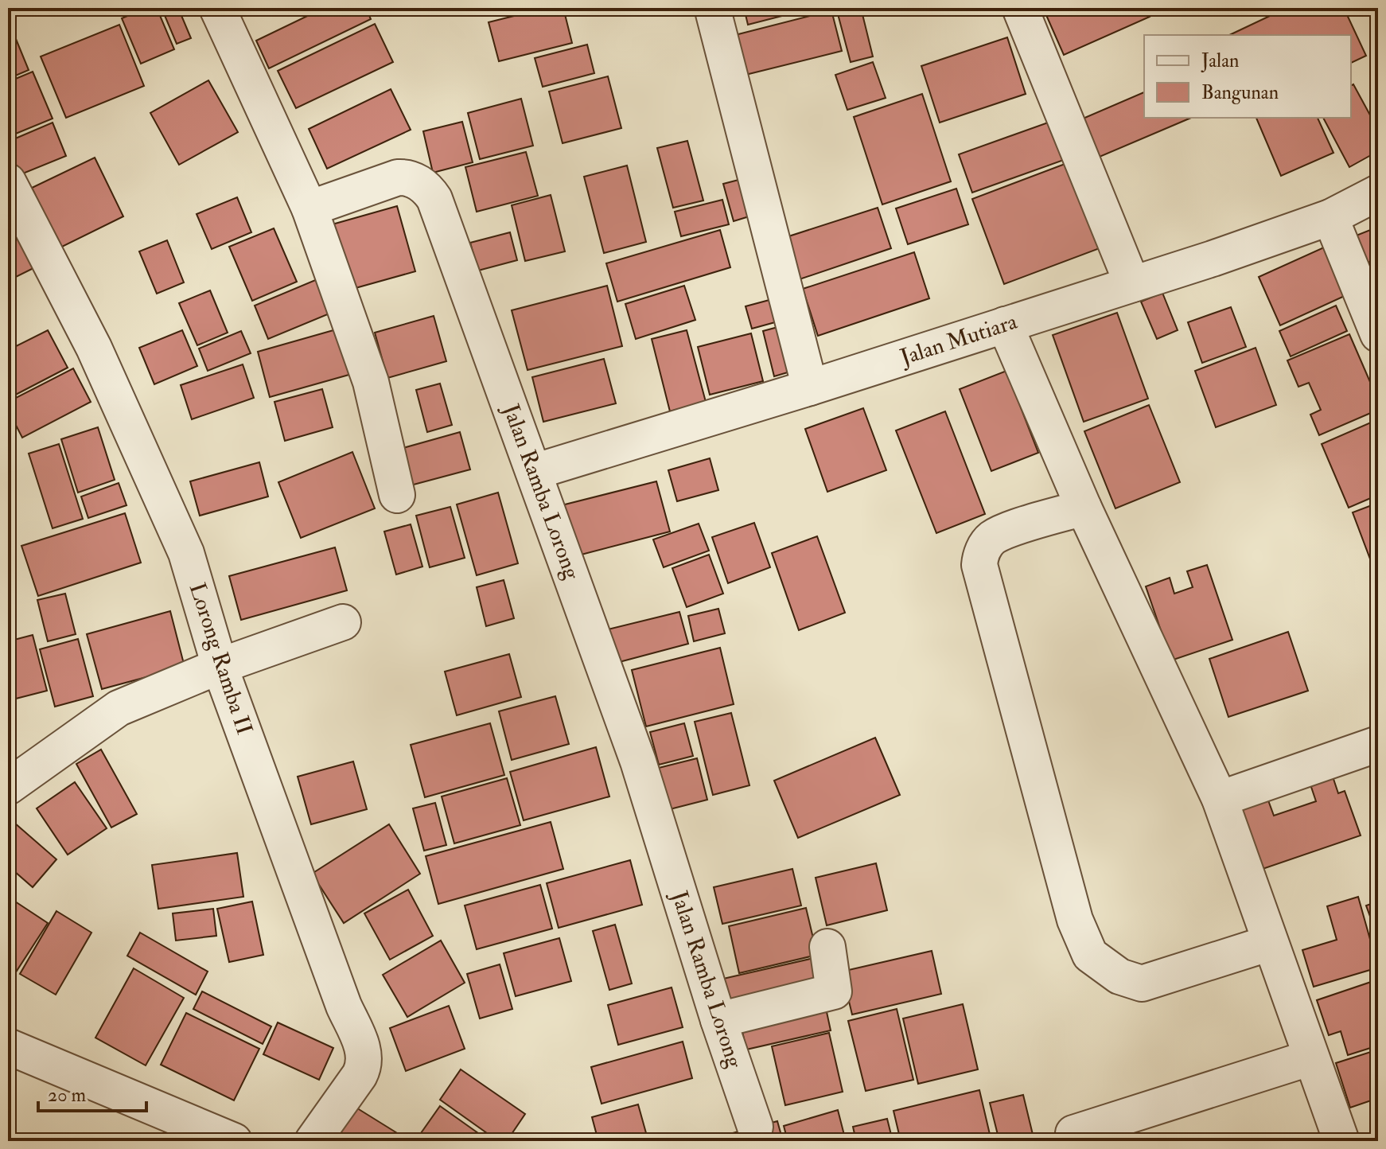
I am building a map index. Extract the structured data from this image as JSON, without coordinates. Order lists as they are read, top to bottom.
{
  "streets": {
    "street": ["Jalan Mutiara", "Jalan Ramba Lorong", "Lorong Ramba II"]
  },
  "crossings": [
    ["Jalan Mutiara", "Jalan Ramba Lorong"]
  ],
  "legend": ["Jalan", "Bangunan"],
  "scale_bar": "20 m"
}
